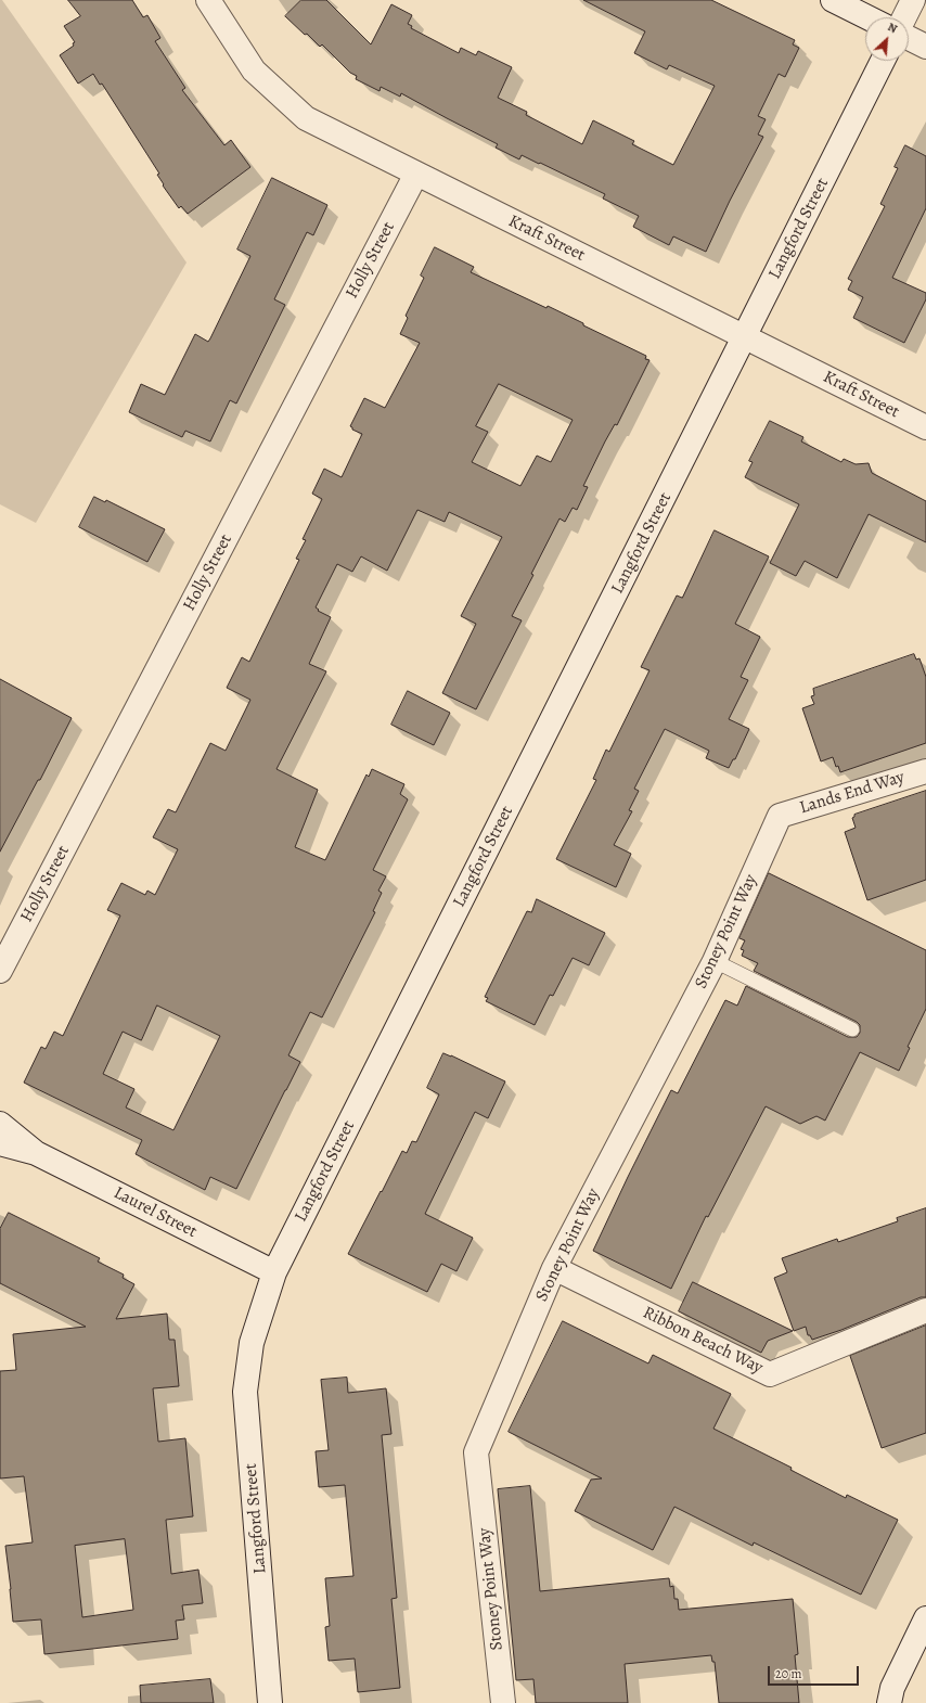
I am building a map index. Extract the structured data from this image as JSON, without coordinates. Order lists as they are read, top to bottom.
{
  "streets": {
    "street": [
      "Langford Street",
      "Kraft Street",
      "Holly Street",
      "Lands End Way",
      "Stoney Point Way",
      "Laurel Street",
      "Ribbon Beach Way"
    ]
  },
  "crossings": [
    ["Langford Street", "Kraft Street"],
    ["Langford Street", "Laurel Street"],
    ["Kraft Street", "Holly Street"],
    ["Lands End Way", "Stoney Point Way"],
    ["Stoney Point Way", "Ribbon Beach Way"]
  ],
  "scale_bar": "20 m",
  "north": "top right"
}
